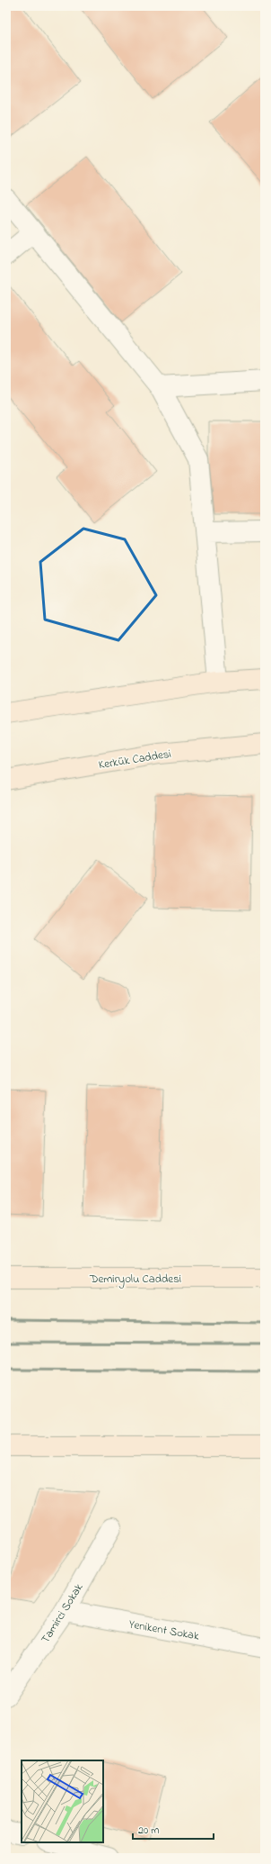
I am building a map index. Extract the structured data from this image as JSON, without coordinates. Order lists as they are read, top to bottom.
{
  "streets": {
    "street": [
      "Kerkük Caddesi",
      "Demiryolu Caddesi",
      "Tamirci Sokak",
      "Yenikent Sokak"
    ]
  },
  "crossings": [
    ["Tamirci Sokak", "Yenikent Sokak"]
  ],
  "scale_bar": "20 m"
}
